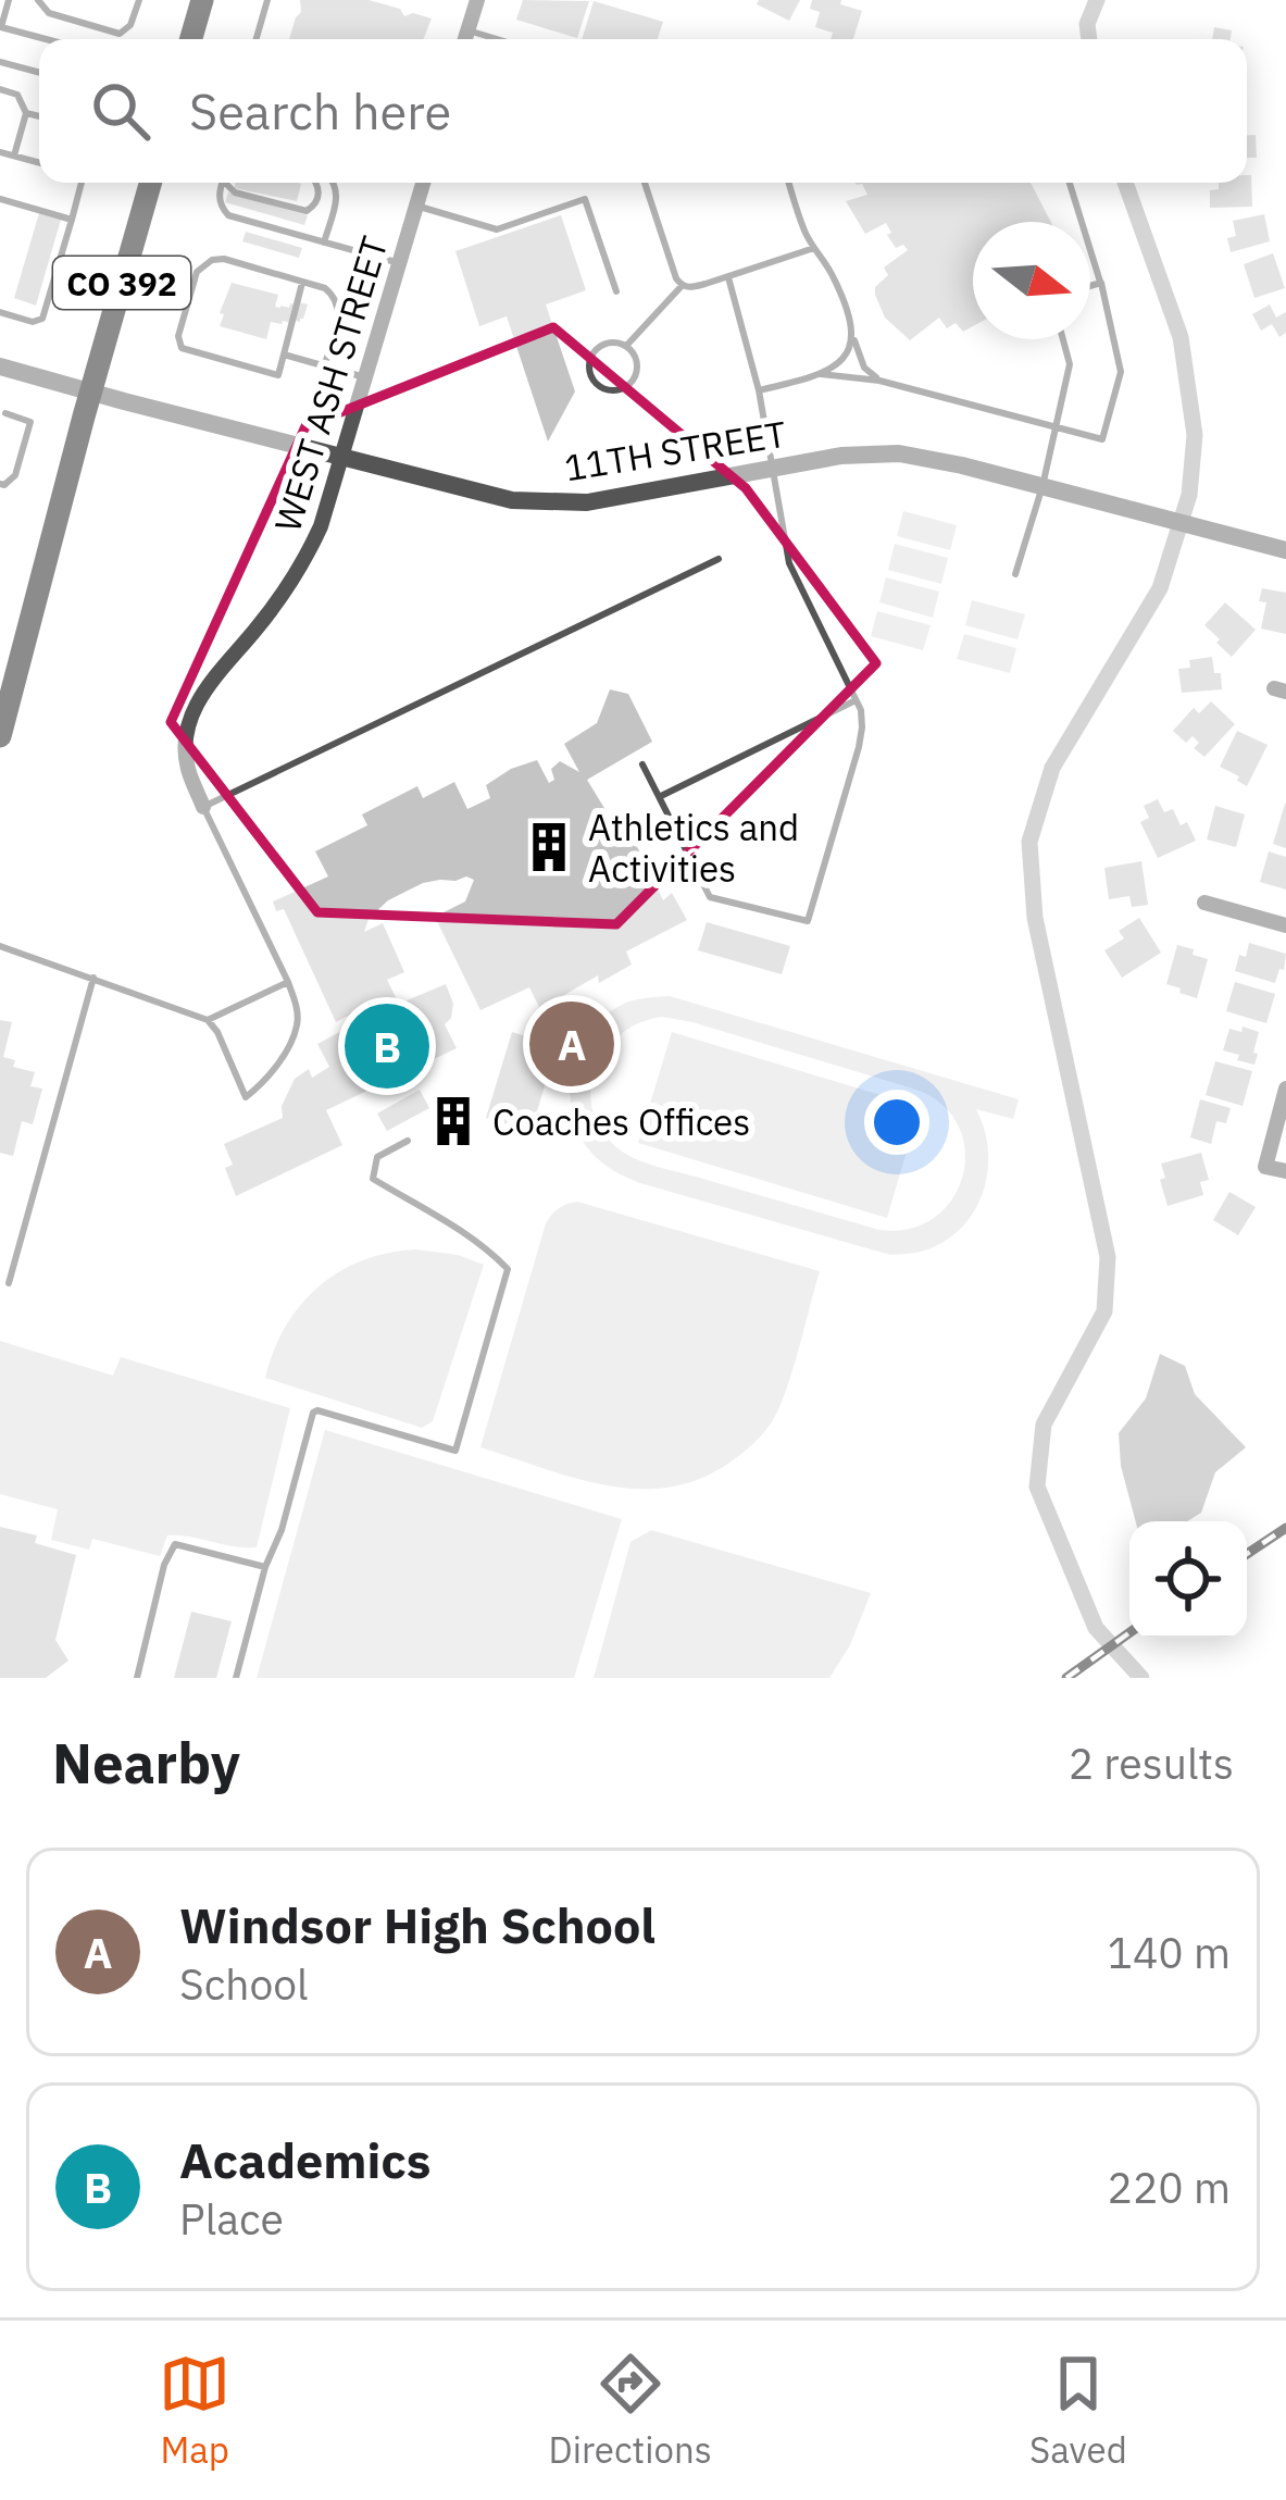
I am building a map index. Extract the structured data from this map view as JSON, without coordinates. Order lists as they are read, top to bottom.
{
  "streets": {
    "main road": ["CO 392"],
    "street": ["WEST ASH STREET", "11TH STREET"]
  },
  "crossings": [
    ["CO 392", "11TH STREET"],
    ["WEST ASH STREET", "11TH STREET"]
  ],
  "places": {
    "building": ["Athletics and Activities", "Coaches Offices"]
  },
  "north": "right",
  "page": {
    "search": "Search here",
    "pins": ["A", "B"],
    "heading": ["Nearby", "2 results"],
    "list": [
      {
        "mark": "A",
        "name": "Windsor High School",
        "note": "School",
        "value": "140 m"
      },
      {
        "mark": "B",
        "name": "Academics",
        "note": "Place",
        "value": "220 m"
      }
    ],
    "nav": ["Map", "Directions", "Saved"]
  }
}
